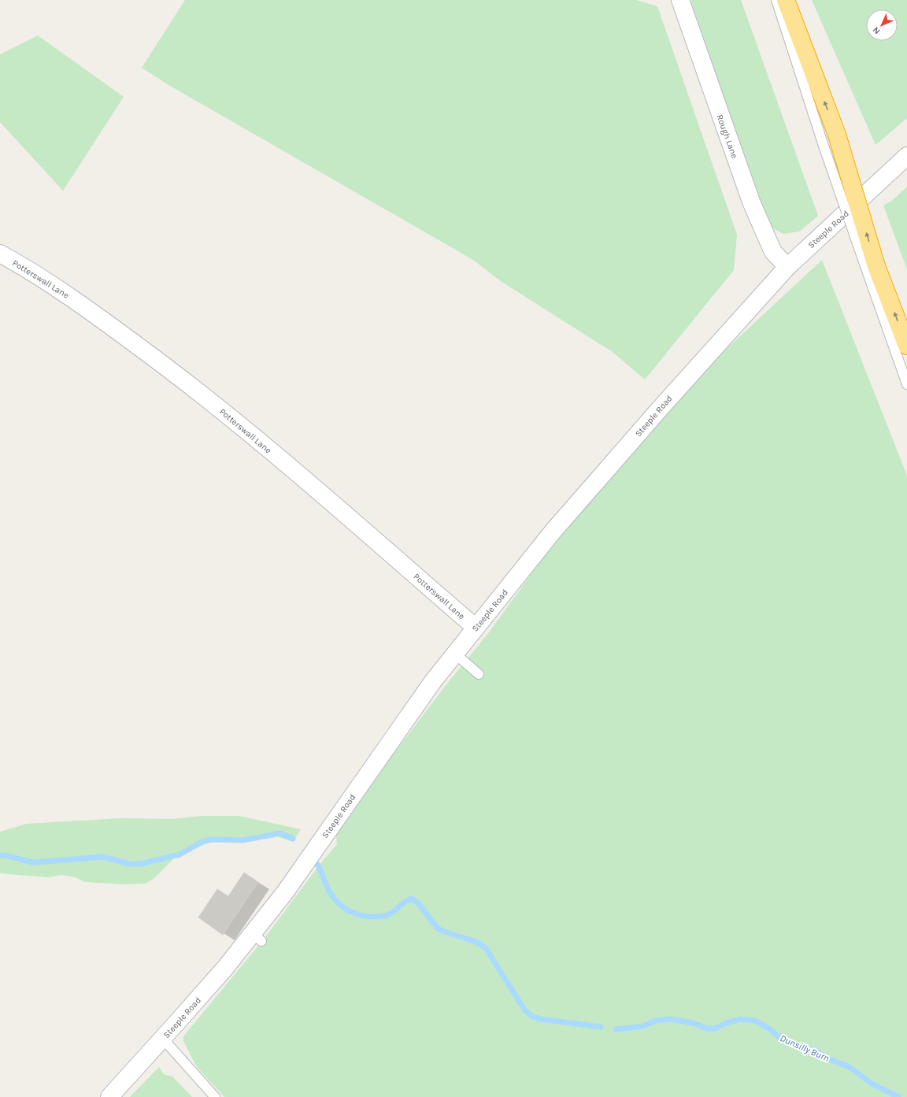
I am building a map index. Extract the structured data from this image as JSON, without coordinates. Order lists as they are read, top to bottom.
{
  "streets": {
    "street": ["Rough Lane", "Steeple Road", "Potterswall Lane"]
  },
  "crossings": [
    ["Rough Lane", "Steeple Road"],
    ["Steeple Road", "Potterswall Lane"]
  ],
  "water": ["Dunsilly Burn"],
  "north": "bottom left"
}
